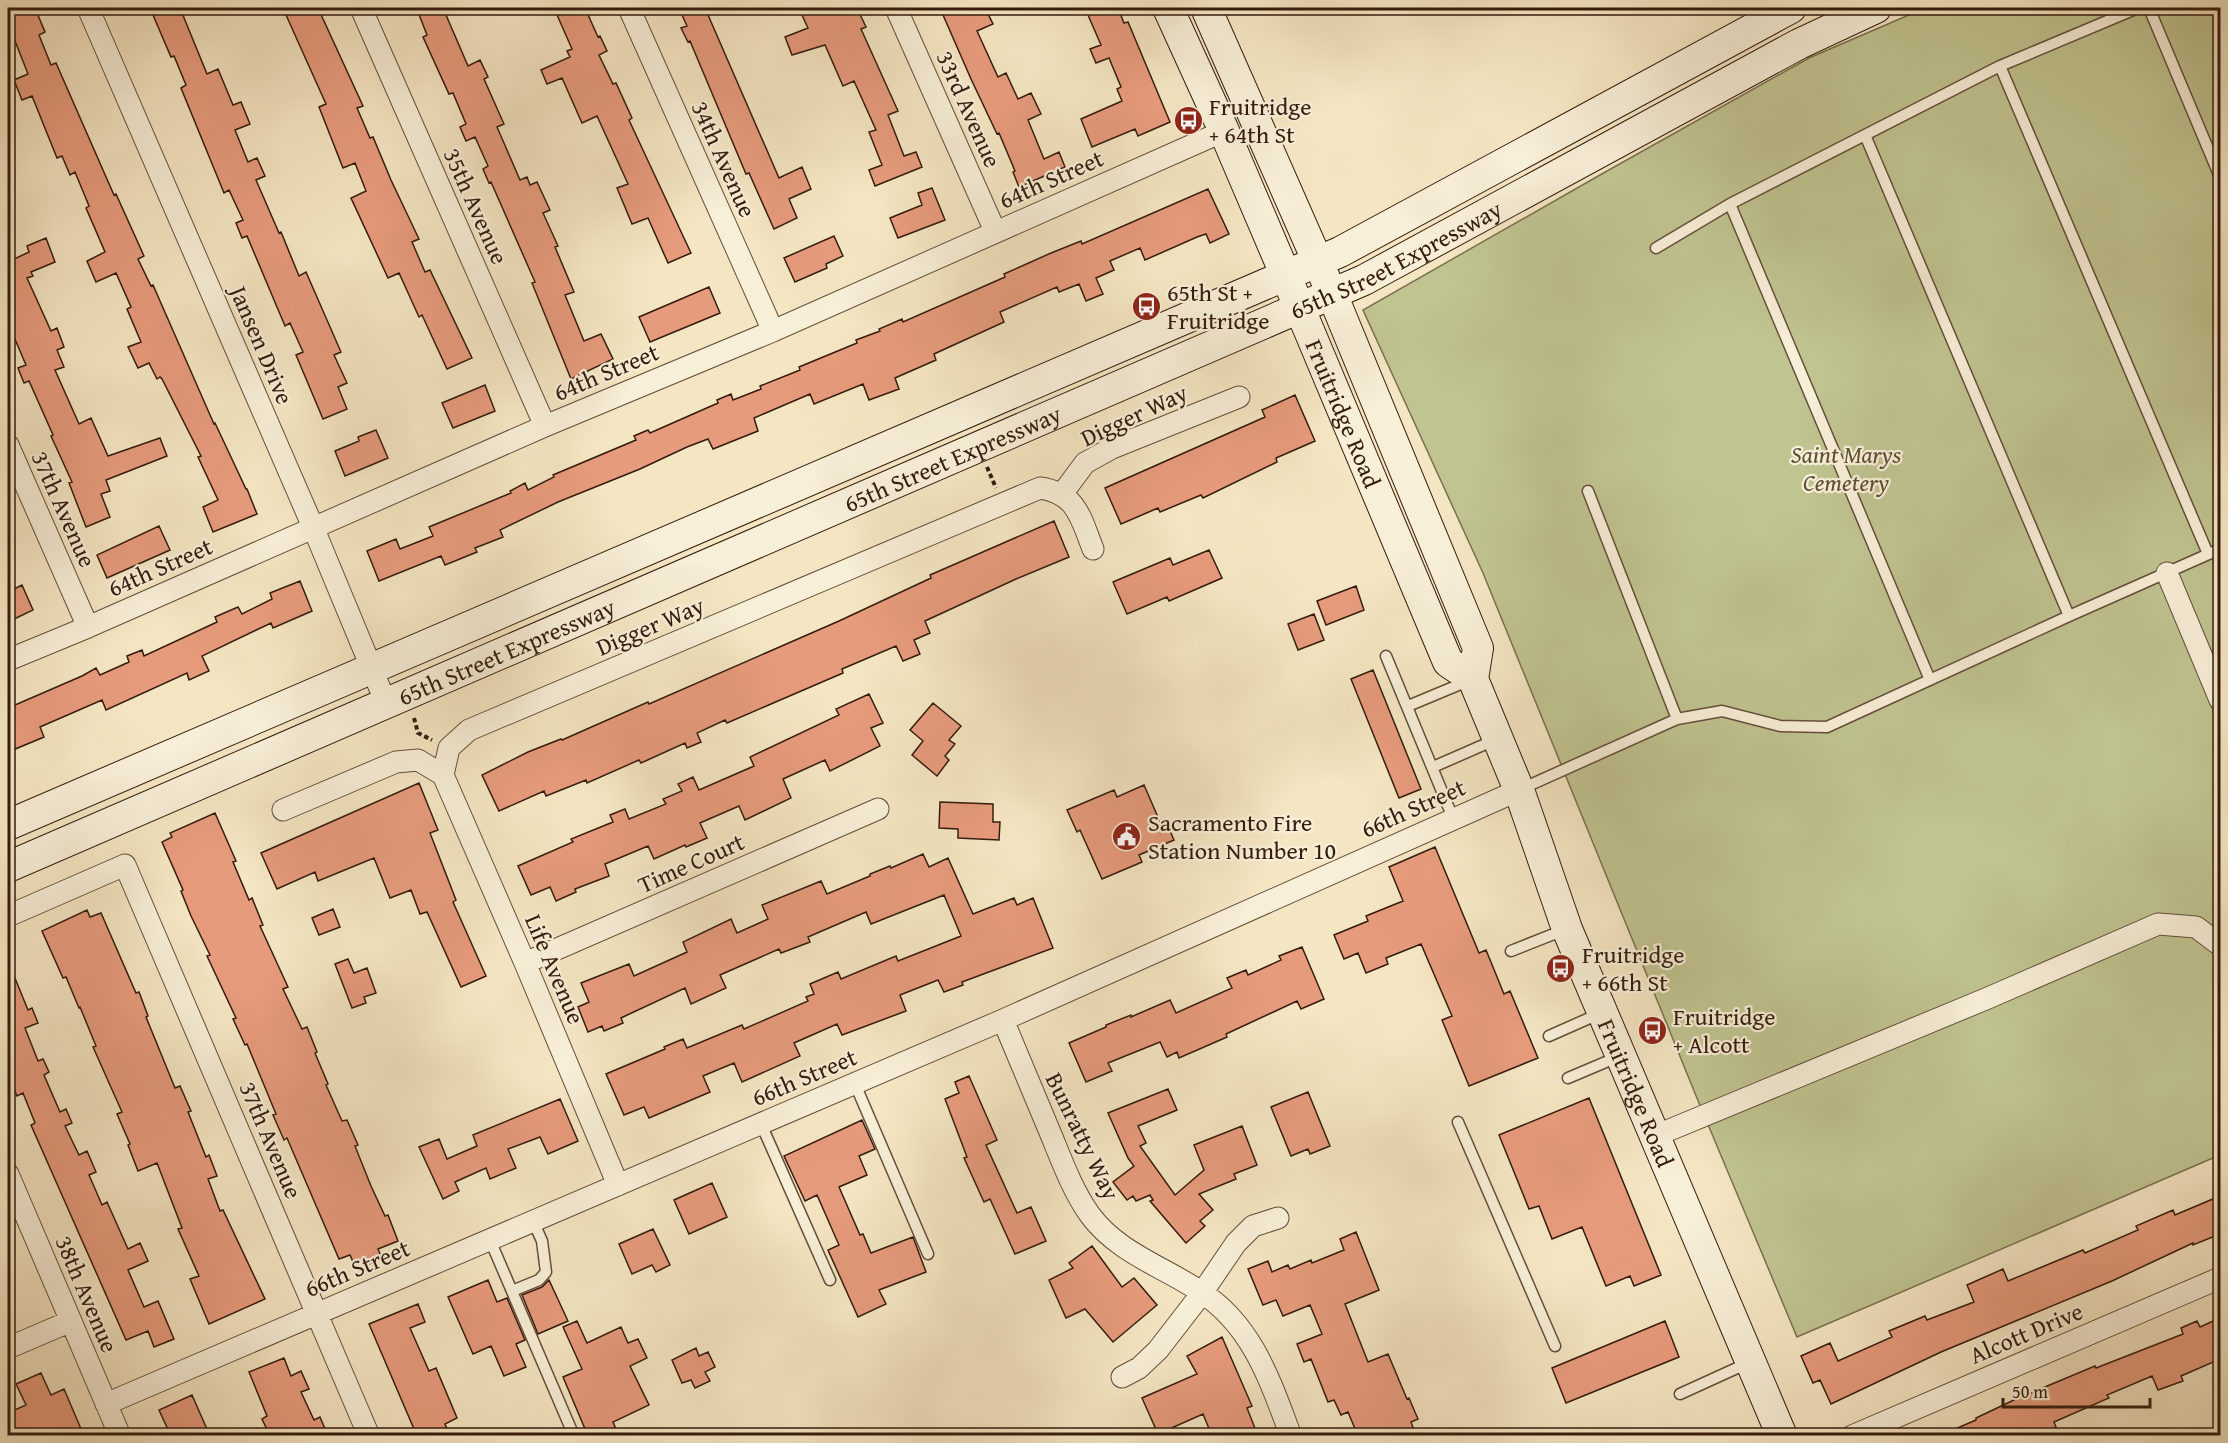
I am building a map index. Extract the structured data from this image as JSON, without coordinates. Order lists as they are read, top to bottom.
{
  "streets": {
    "main road": ["65th Street Expressway", "Fruitridge Road"],
    "street": [
      "33rd Avenue",
      "34th Avenue",
      "64th Street",
      "35th Avenue",
      "Jansen Drive",
      "Digger Way",
      "37th Avenue",
      "66th Street",
      "Time Court",
      "Life Avenue",
      "Bunratty Way",
      "38th Avenue",
      "Alcott Drive"
    ]
  },
  "crossings": [
    ["33rd Avenue", "64th Street"],
    ["34th Avenue", "64th Street"],
    ["64th Street", "35th Avenue"],
    ["64th Street", "Jansen Drive"],
    ["64th Street", "Fruitridge Road"],
    ["64th Street", "37th Avenue"],
    ["65th Street Expressway", "Jansen Drive"],
    ["65th Street Expressway", "Fruitridge Road"],
    ["Fruitridge Road", "66th Street"],
    ["37th Avenue", "66th Street"],
    ["66th Street", "Life Avenue"],
    ["66th Street", "Bunratty Way"],
    ["66th Street", "38th Avenue"],
    ["Time Court", "Life Avenue"]
  ],
  "parks": ["Saint Marys Cemetery"],
  "places": {
    "bus stop": [
      "Fruitridge + 64th St",
      "65th St + Fruitridge",
      "Fruitridge + 66th St",
      "Fruitridge + Alcott"
    ],
    "public building": ["Sacramento Fire Station Number 10"]
  },
  "scale_bar": "50 m"
}
